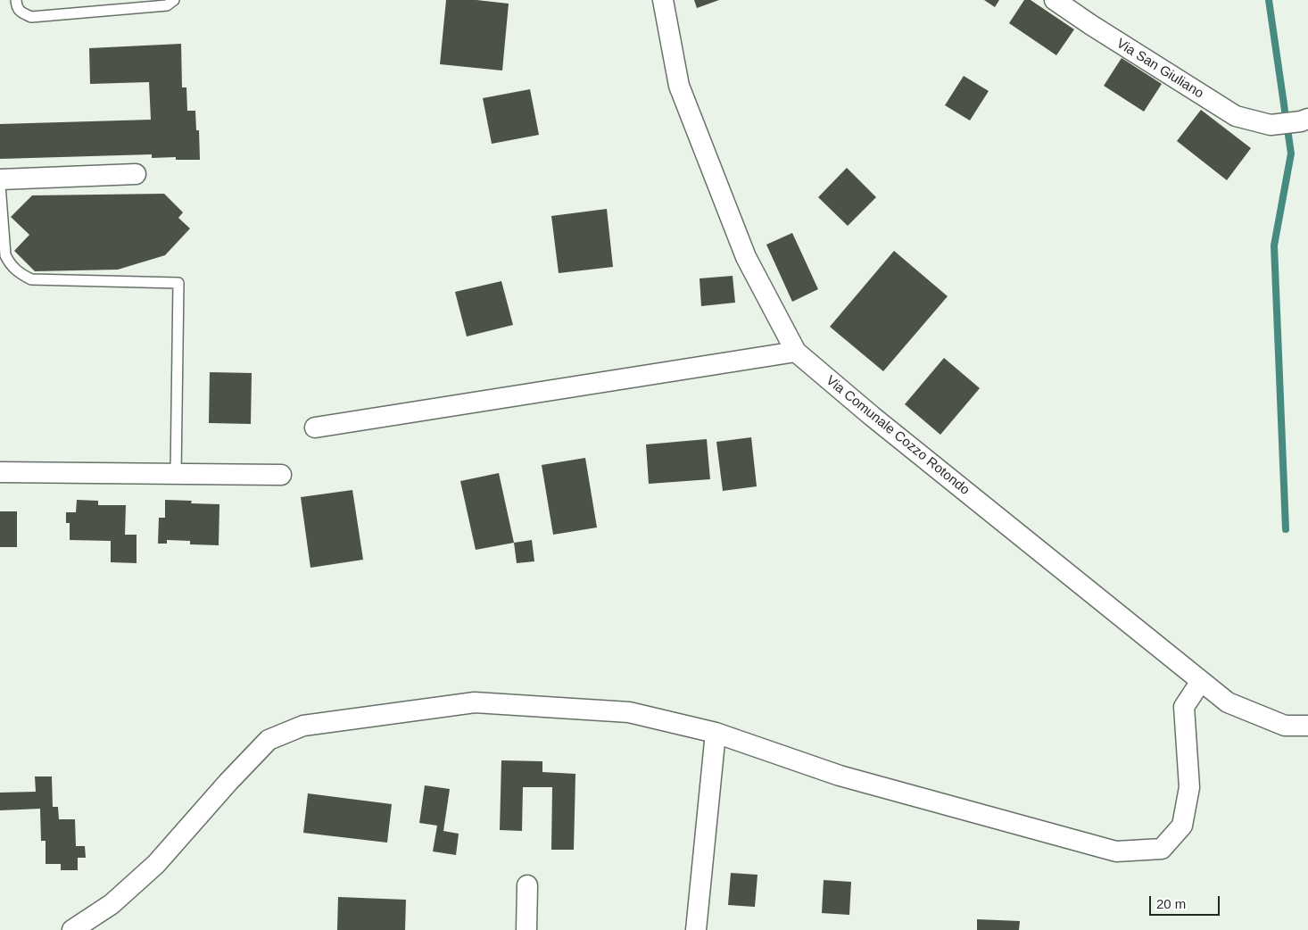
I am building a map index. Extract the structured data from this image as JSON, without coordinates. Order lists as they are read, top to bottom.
{
  "streets": {
    "street": ["Via San Giuliano", "Via Comunale Cozzo Rotondo"]
  },
  "scale_bar": "20 m"
}
